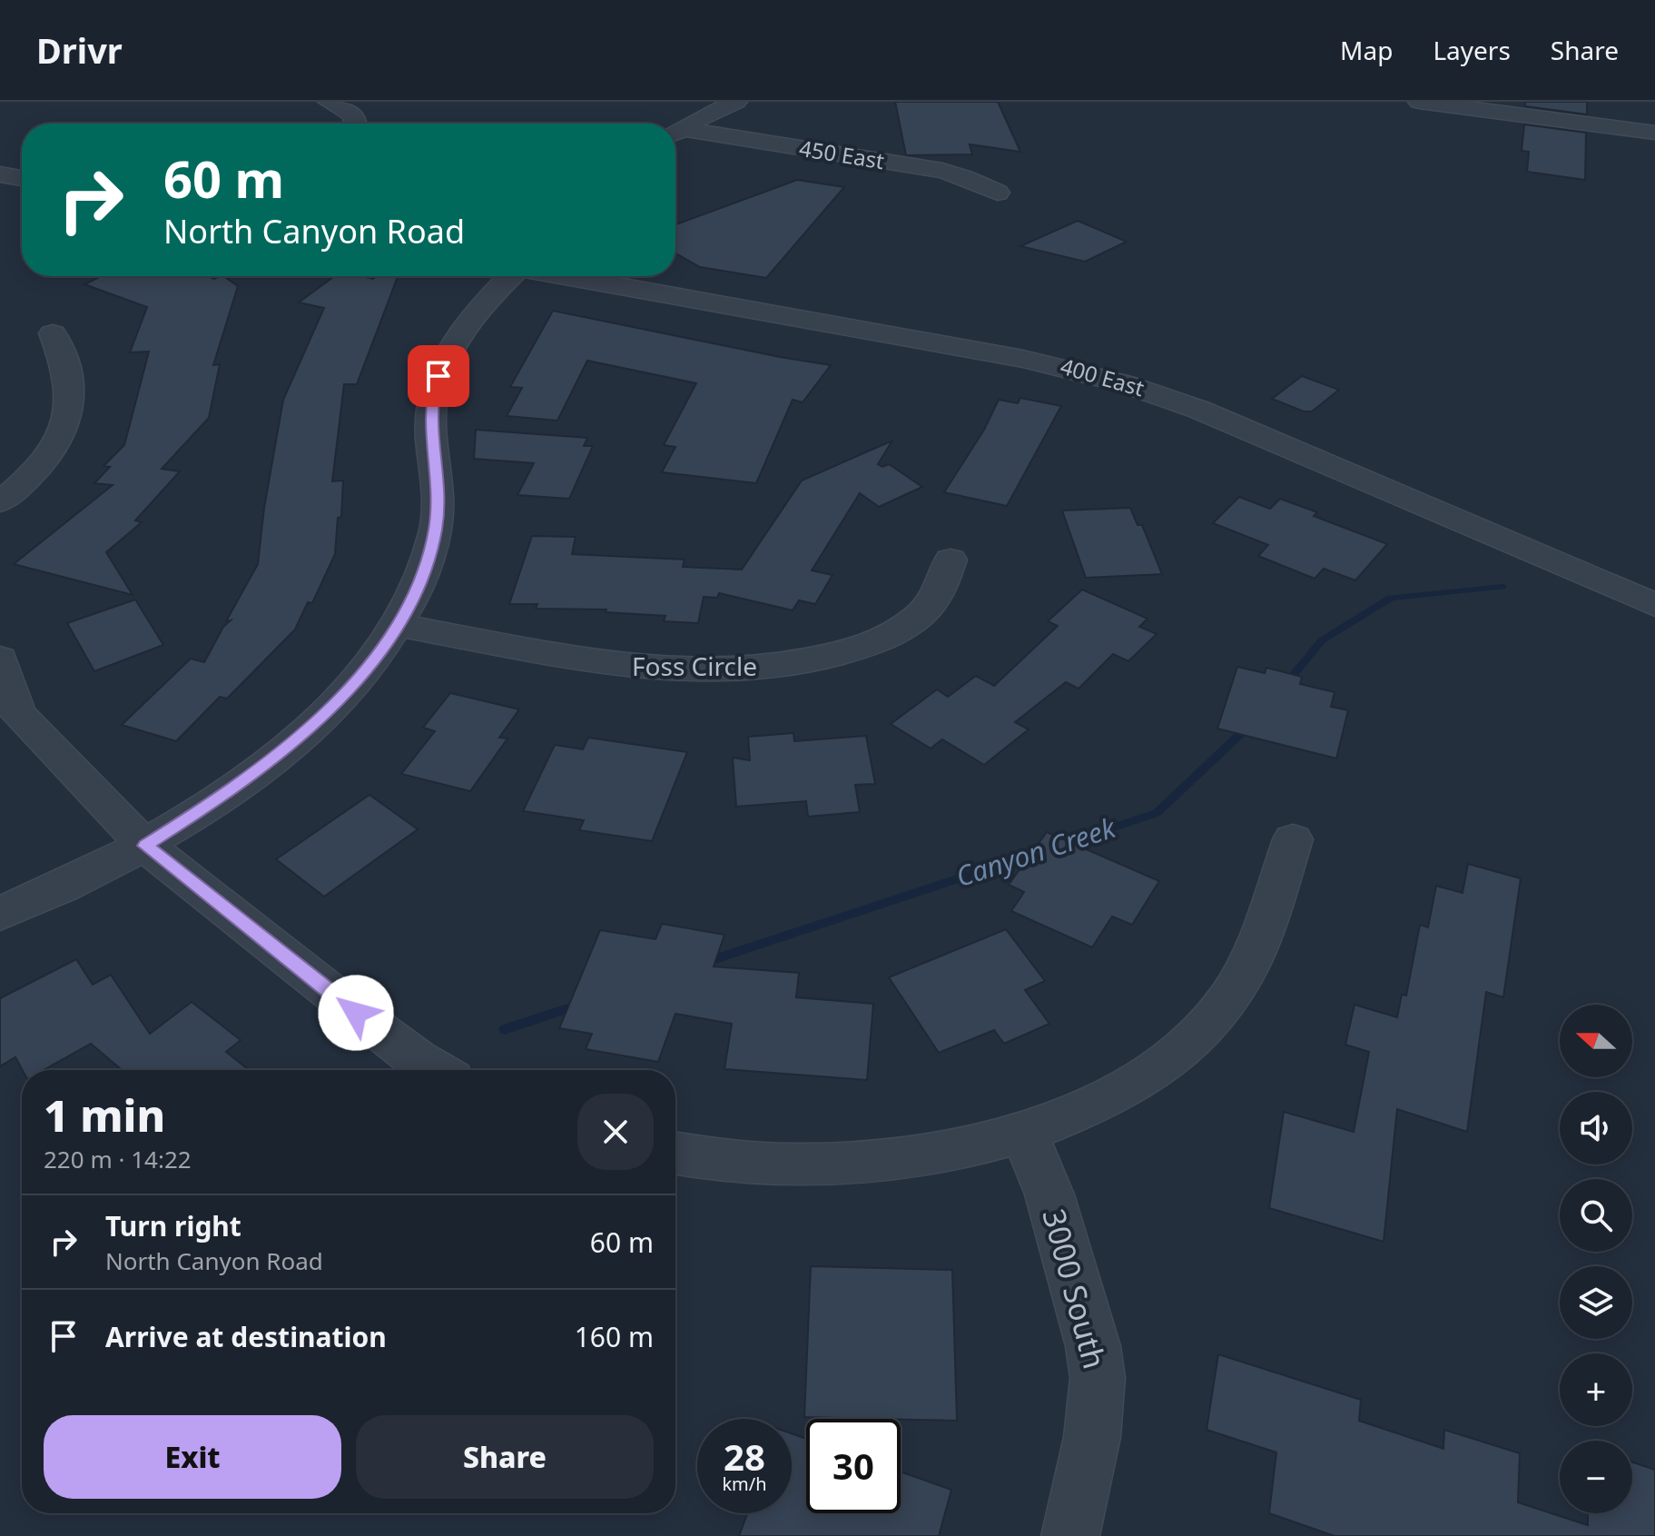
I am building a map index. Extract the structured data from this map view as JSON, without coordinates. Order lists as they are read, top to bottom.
{
  "streets": {
    "street": [
      "450 East",
      "400 East",
      "Foss Circle",
      "3000 South"
    ]
  },
  "water": ["Canyon Creek"],
  "north": "left",
  "page": {
    "header": "Drivr",
    "nav": ["Map", "Layers", "Share"],
    "turn": ["60 m", "North Canyon Road"],
    "map_buttons": ["+", "−"],
    "heading": ["1 min", "220 m · 14:22"],
    "list": [
      {
        "name": "Turn right",
        "note": "North Canyon Road",
        "value": "60 m"
      },
      {
        "name": "Arrive at destination",
        "value": "160 m"
      }
    ],
    "buttons": ["Exit", "Share"],
    "speed": "28 km/h",
    "limit": "30"
  }
}
